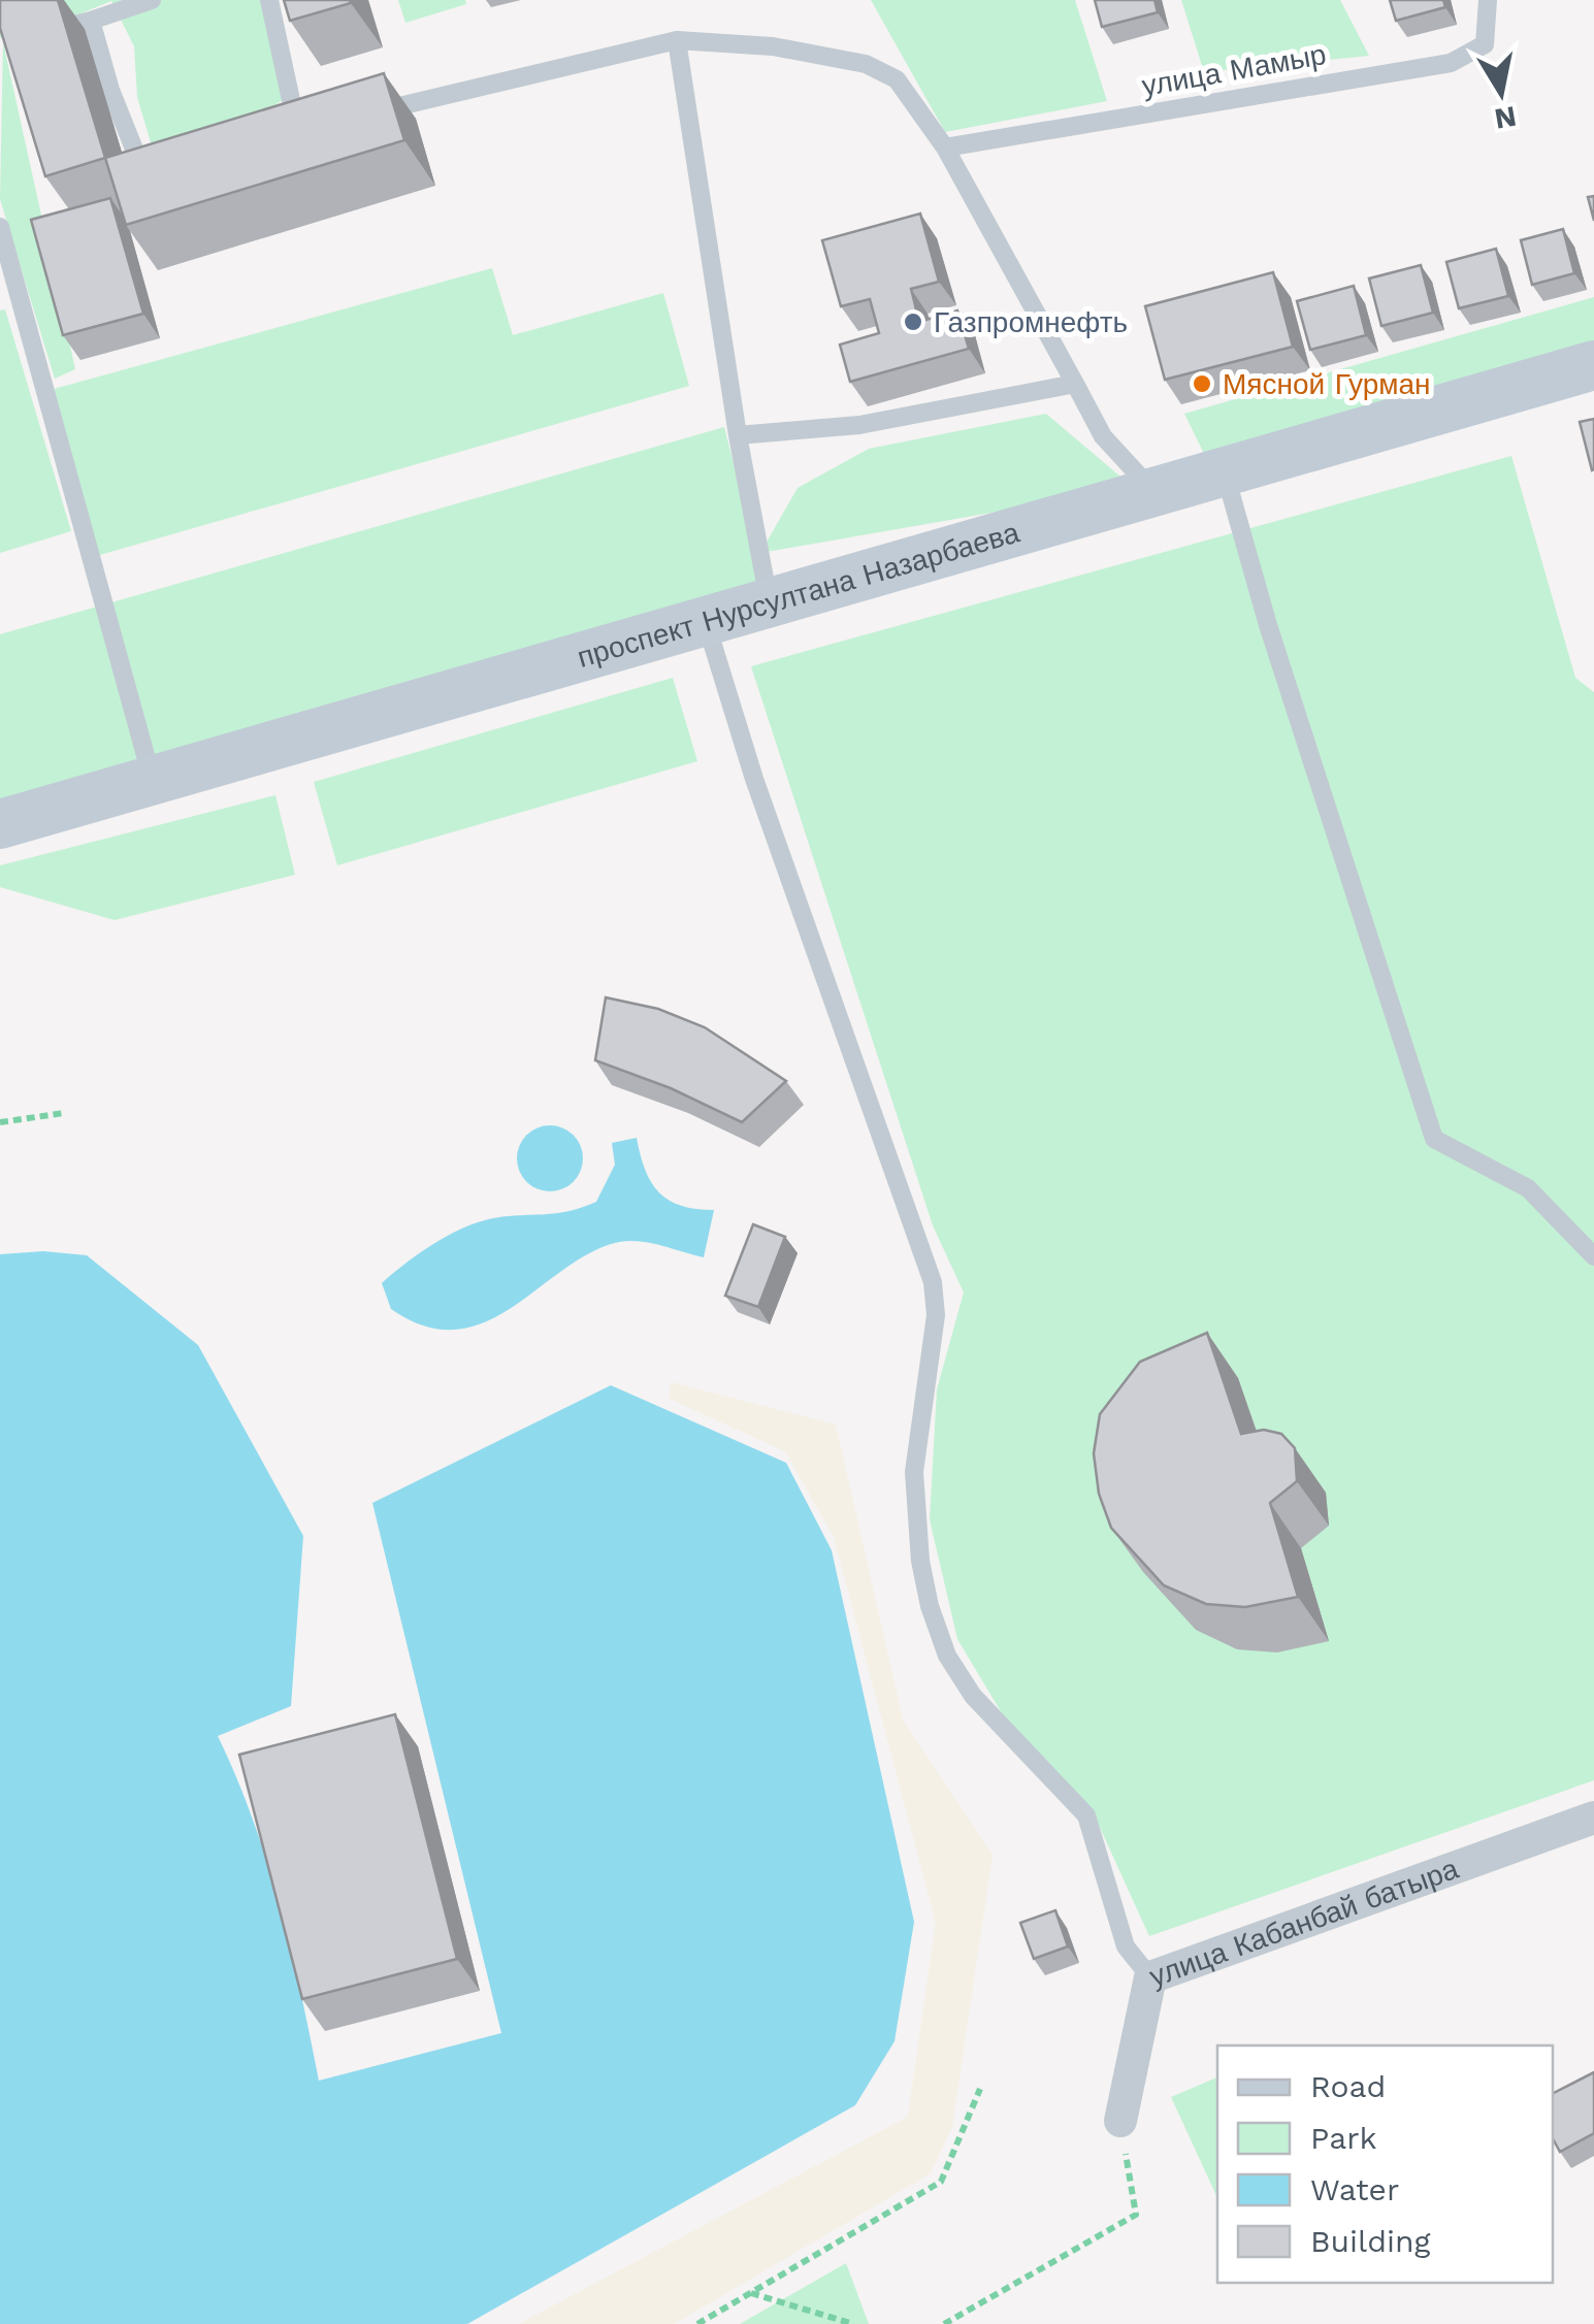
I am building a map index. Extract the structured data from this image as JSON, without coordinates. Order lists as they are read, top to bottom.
{
  "streets": {
    "main road": ["проспект Нурсултана Назарбаева"],
    "street": ["улица Кабанбай батыра"],
    "lane": ["улица Мамыр"]
  },
  "places": ["Газпромнефть", "Мясной Гурман"],
  "legend": [
    "Road",
    "Park",
    "Water",
    "Building"
  ],
  "north": "bottom"
}
